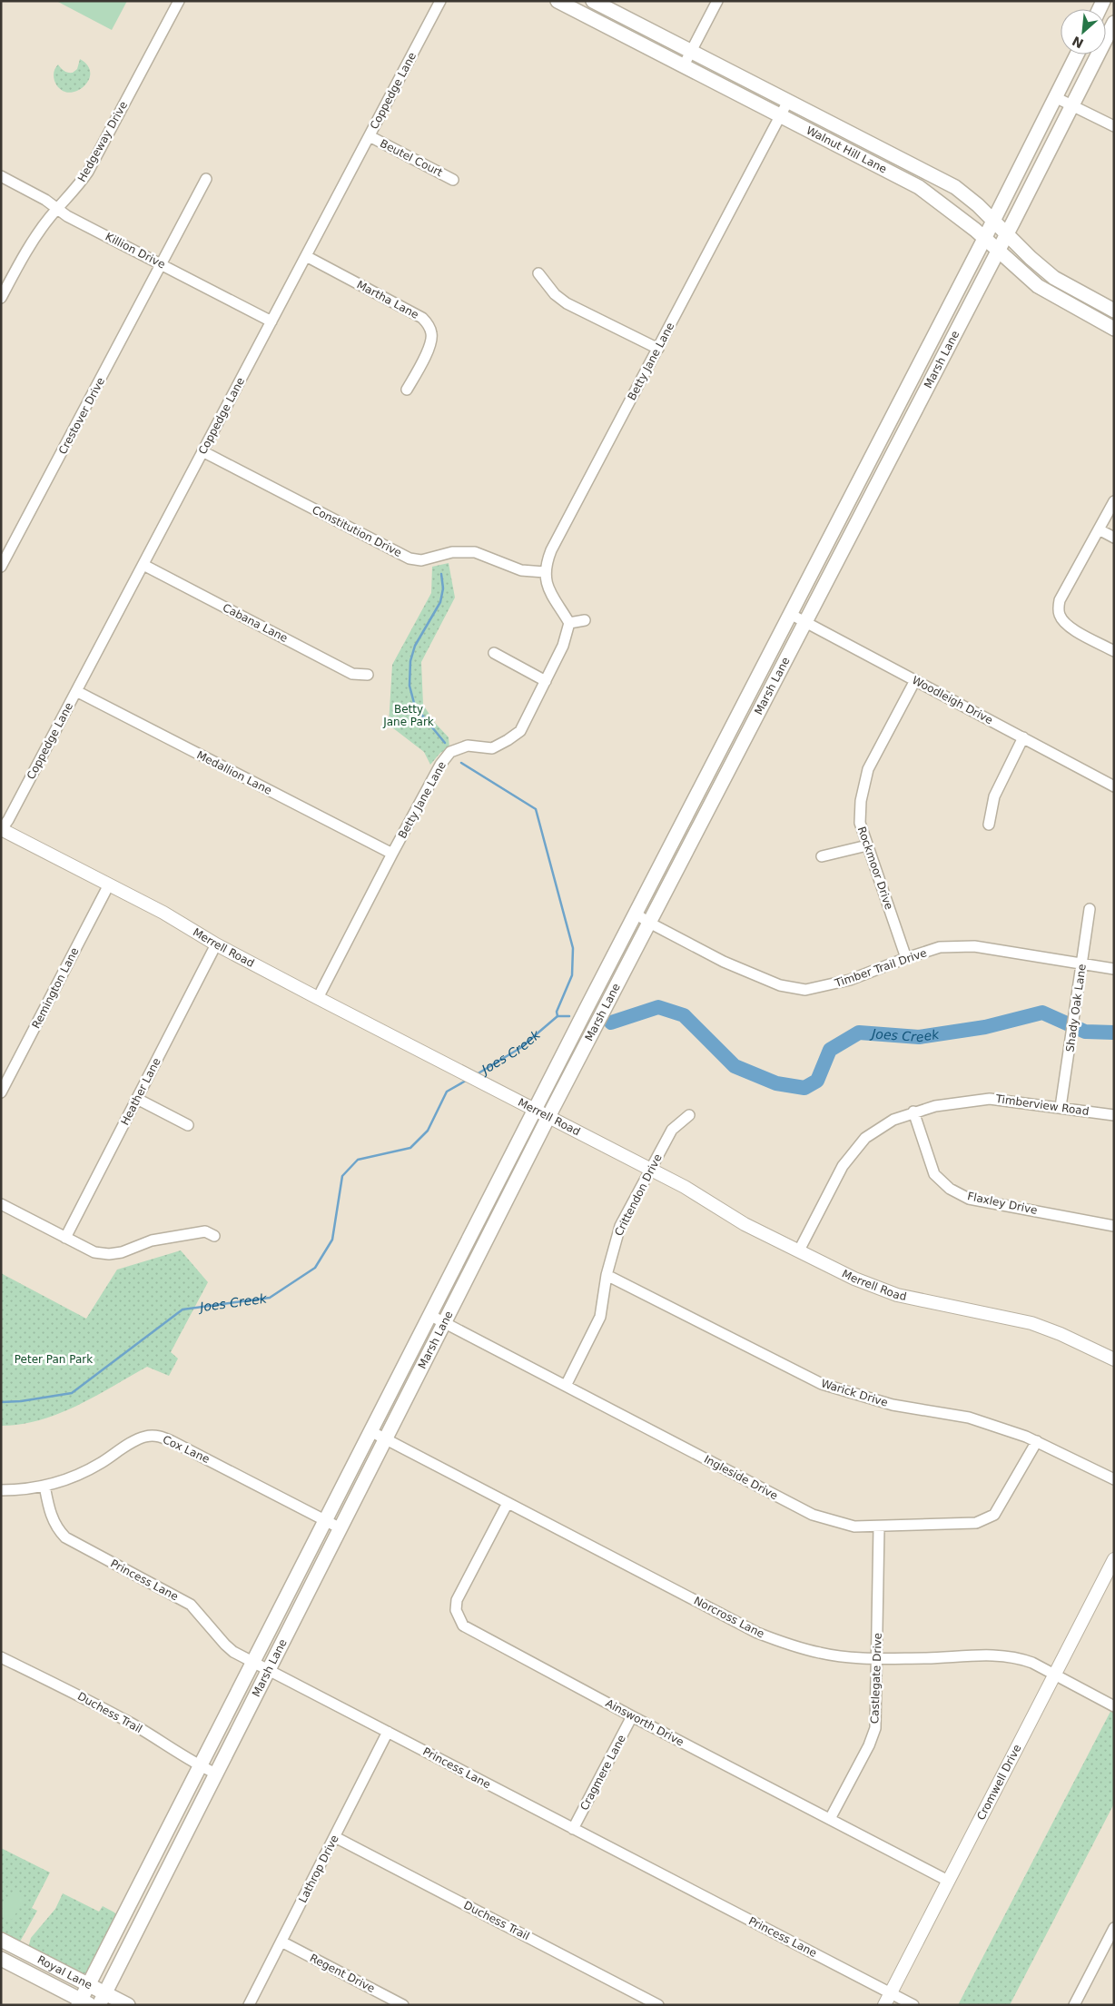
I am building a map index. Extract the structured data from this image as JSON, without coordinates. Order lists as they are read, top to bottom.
{
  "streets": {
    "main road": ["Walnut Hill Lane", "Marsh Lane", "Royal Lane"],
    "street": [
      "Coppedge Lane",
      "Hedgeway Drive",
      "Beutel Court",
      "Killion Drive",
      "Martha Lane",
      "Betty Jane Lane",
      "Crestover Drive",
      "Constitution Drive",
      "Cabana Lane",
      "Woodleigh Drive",
      "Medallion Lane",
      "Rockmoor Drive",
      "Merrell Road",
      "Timber Trail Drive",
      "Remington Lane",
      "Shady Oak Lane",
      "Heather Lane",
      "Timberview Road",
      "Crittendon Drive",
      "Flaxley Drive",
      "Warick Drive",
      "Cox Lane",
      "Ingleside Drive",
      "Princess Lane",
      "Norcross Lane",
      "Castlegate Drive",
      "Duchess Trail",
      "Ainsworth Drive",
      "Cragmere Lane",
      "Cromwell Drive",
      "Lathrop Drive",
      "Regent Drive"
    ]
  },
  "crossings": [
    ["Coppedge Lane", "Beutel Court"],
    ["Coppedge Lane", "Killion Drive"],
    ["Coppedge Lane", "Martha Lane"],
    ["Coppedge Lane", "Constitution Drive"],
    ["Coppedge Lane", "Cabana Lane"],
    ["Coppedge Lane", "Medallion Lane"],
    ["Coppedge Lane", "Merrell Road"],
    ["Hedgeway Drive", "Killion Drive"],
    ["Walnut Hill Lane", "Marsh Lane"],
    ["Walnut Hill Lane", "Betty Jane Lane"],
    ["Killion Drive", "Crestover Drive"],
    ["Marsh Lane", "Woodleigh Drive"],
    ["Marsh Lane", "Merrell Road"],
    ["Marsh Lane", "Timber Trail Drive"],
    ["Marsh Lane", "Cox Lane"],
    ["Marsh Lane", "Ingleside Drive"],
    ["Marsh Lane", "Princess Lane"],
    ["Marsh Lane", "Norcross Lane"],
    ["Marsh Lane", "Duchess Trail"],
    ["Marsh Lane", "Royal Lane"],
    ["Betty Jane Lane", "Constitution Drive"],
    ["Betty Jane Lane", "Medallion Lane"],
    ["Betty Jane Lane", "Merrell Road"],
    ["Woodleigh Drive", "Rockmoor Drive"],
    ["Rockmoor Drive", "Timber Trail Drive"],
    ["Merrell Road", "Remington Lane"],
    ["Merrell Road", "Heather Lane"],
    ["Merrell Road", "Timberview Road"],
    ["Merrell Road", "Crittendon Drive"],
    ["Timber Trail Drive", "Shady Oak Lane"],
    ["Shady Oak Lane", "Timberview Road"],
    ["Timberview Road", "Flaxley Drive"],
    ["Crittendon Drive", "Warick Drive"],
    ["Crittendon Drive", "Ingleside Drive"],
    ["Warick Drive", "Ingleside Drive"],
    ["Cox Lane", "Princess Lane"],
    ["Ingleside Drive", "Castlegate Drive"],
    ["Princess Lane", "Cragmere Lane"],
    ["Princess Lane", "Cromwell Drive"],
    ["Princess Lane", "Lathrop Drive"],
    ["Norcross Lane", "Castlegate Drive"],
    ["Norcross Lane", "Ainsworth Drive"],
    ["Norcross Lane", "Cromwell Drive"],
    ["Castlegate Drive", "Ainsworth Drive"],
    ["Duchess Trail", "Lathrop Drive"],
    ["Ainsworth Drive", "Cragmere Lane"],
    ["Ainsworth Drive", "Cromwell Drive"],
    ["Lathrop Drive", "Regent Drive"]
  ],
  "water": ["Joes Creek"],
  "parks": ["Betty Jane Park", "Peter Pan Park"],
  "north": "bottom left"
}
